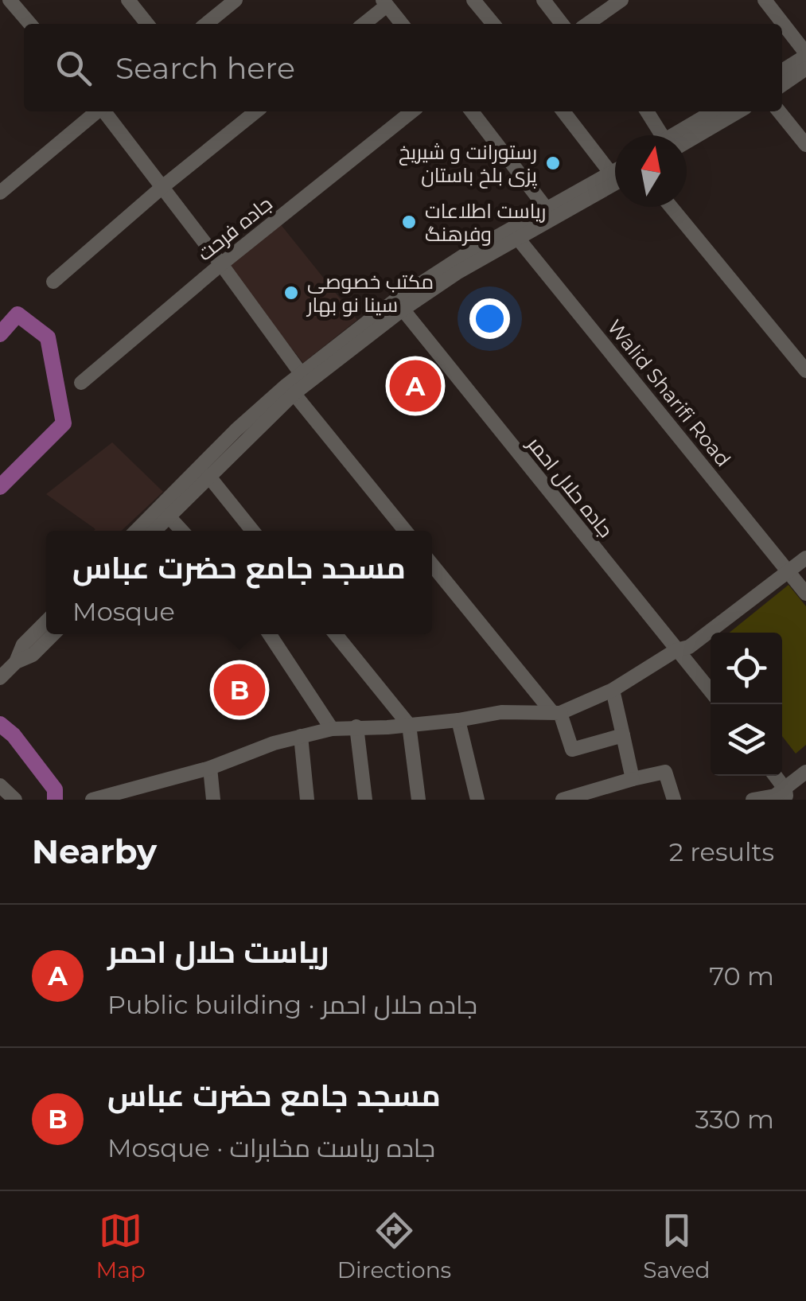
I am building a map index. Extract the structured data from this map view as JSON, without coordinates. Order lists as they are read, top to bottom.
{
  "streets": {
    "street": ["جاده فرحت", "Walid Sharifi Road", "جاده حلال احمر"]
  },
  "places": ["رستورانت و شیریخ پزی بلخ باستان", "ریاست اطلاعات وفرهنگ", "مکتب خصوصی سینا نو بهار"],
  "north": "top",
  "page": {
    "search": "Search here",
    "pins": ["A", "B"],
    "popup": ["مسجد جامع حضرت عباس", "Mosque"],
    "heading": ["Nearby", "2 results"],
    "list": [
      {
        "mark": "A",
        "name": "ریاست حلال احمر",
        "note": "Public building · جاده حلال احمر",
        "value": "70 m"
      },
      {
        "mark": "B",
        "name": "مسجد جامع حضرت عباس",
        "note": "Mosque · جاده ریاست مخابرات",
        "value": "330 m"
      }
    ],
    "nav": ["Map", "Directions", "Saved"]
  }
}
